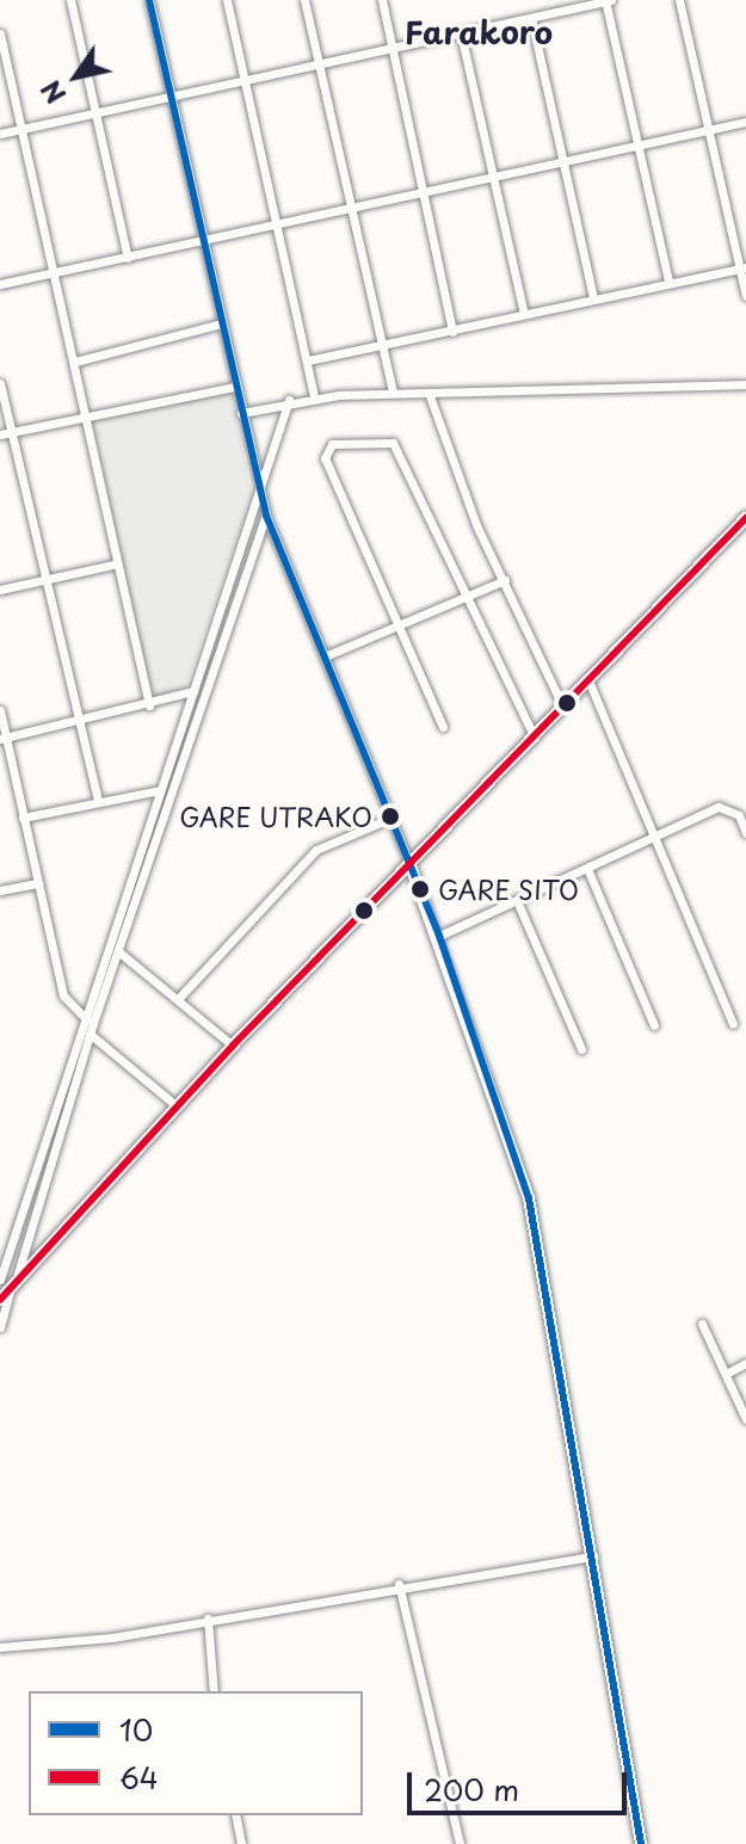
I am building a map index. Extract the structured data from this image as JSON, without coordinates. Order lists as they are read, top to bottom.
{
  "districts": ["Farakoro"],
  "places": ["GARE UTRAKO", "GARE SITO"],
  "lines": ["transit line 10", "transit line 64"],
  "legend": ["10", "64"],
  "scale_bar": "200 m",
  "north": "bottom left"
}
